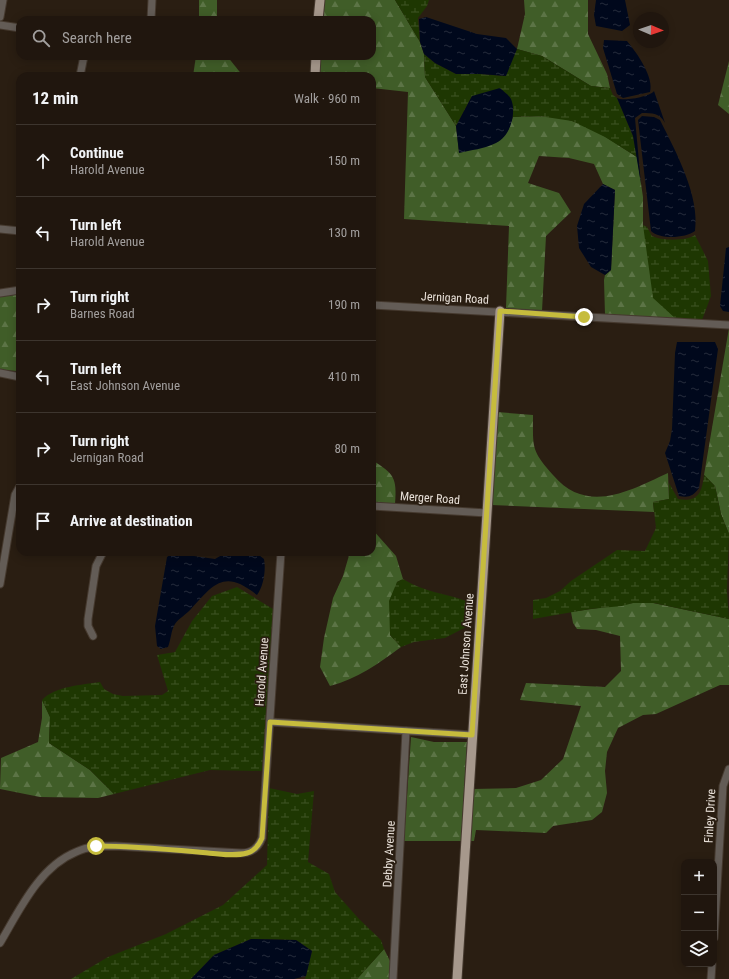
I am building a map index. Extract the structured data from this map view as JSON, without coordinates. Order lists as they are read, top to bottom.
{
  "streets": {
    "main road": ["East Johnson Avenue"],
    "street": [
      "Jernigan Road",
      "Merger Road",
      "Harold Avenue",
      "Finley Drive",
      "Debby Avenue"
    ]
  },
  "crossings": [
    ["Jernigan Road", "East Johnson Avenue"],
    ["Merger Road", "East Johnson Avenue"]
  ],
  "north": "right",
  "page": {
    "search": "Search here",
    "heading": ["12 min", "Walk · 960 m"],
    "list": [
      ["Continue", "Harold Avenue", "150 m"],
      ["Turn left", "Harold Avenue", "130 m"],
      ["Turn right", "Barnes Road", "190 m"],
      ["Turn left", "East Johnson Avenue", "410 m"],
      ["Turn right", "Jernigan Road", "80 m"],
      "Arrive at destination"
    ],
    "map_buttons": ["+", "−"]
  }
}
